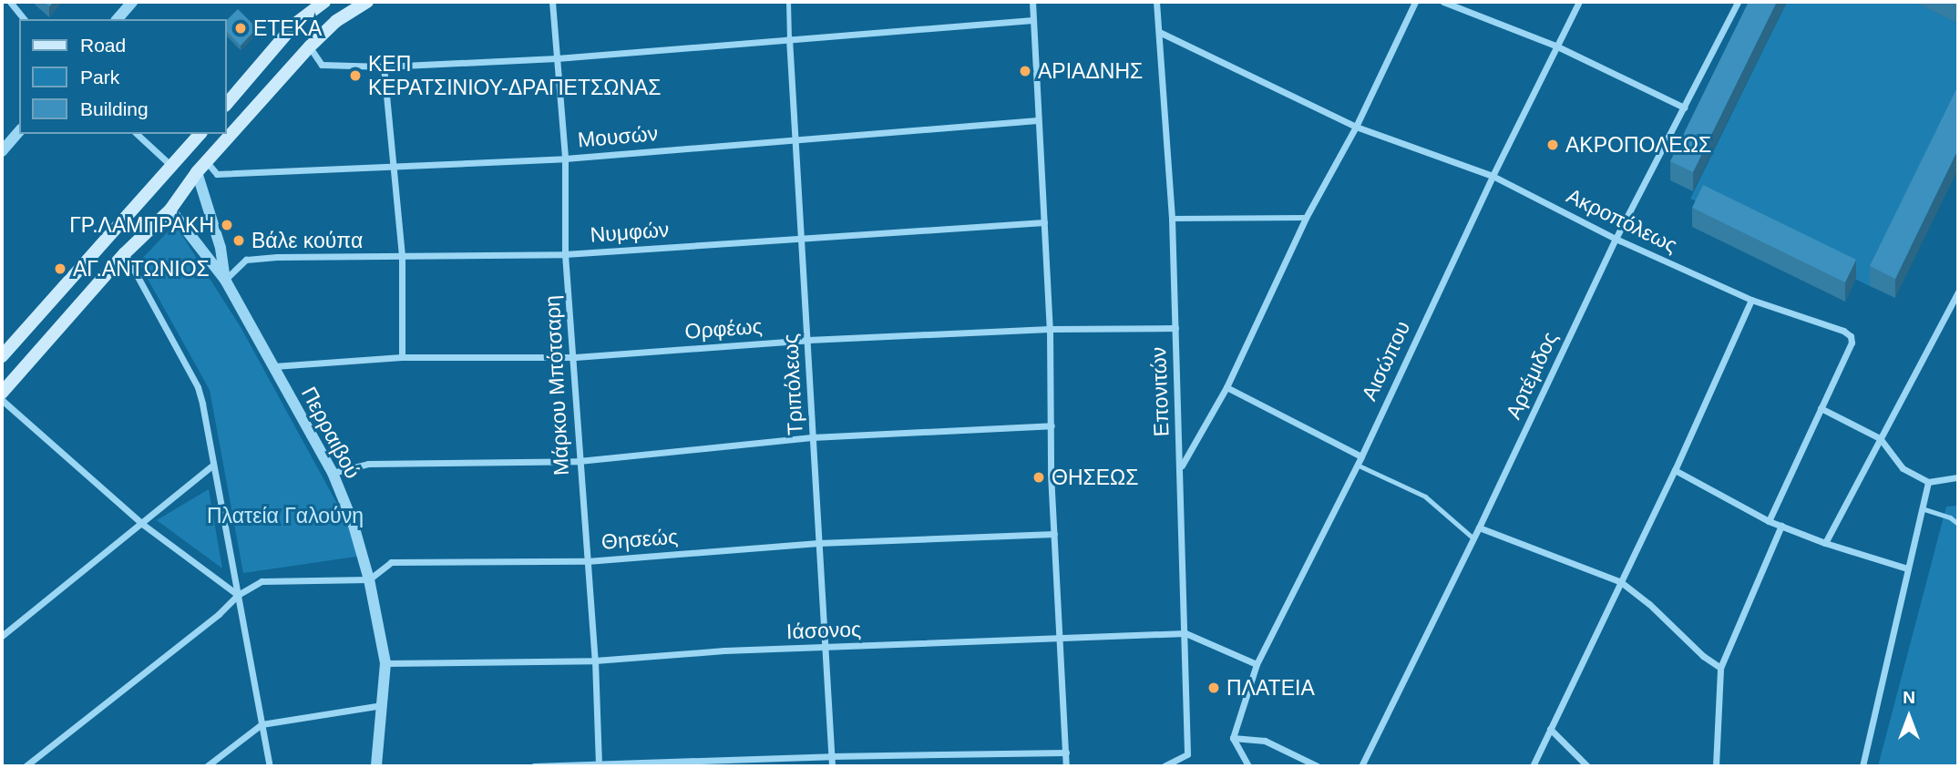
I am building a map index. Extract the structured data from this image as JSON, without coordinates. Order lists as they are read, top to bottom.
{
  "streets": {
    "street": [
      "Μουσών",
      "Ακροπόλεως",
      "Νυμφών",
      "Ορφέως",
      "Αισώπου",
      "Αρτέμιδος",
      "Τριπόλεως",
      "Μάρκου Μπότσαρη",
      "Επονιτών",
      "Περραιβού",
      "Θησεώς",
      "Ιάσονος"
    ]
  },
  "crossings": [
    ["Μουσών", "Τριπόλεως"],
    ["Μουσών", "Μάρκου Μπότσαρη"],
    ["Ακροπόλεως", "Αισώπου"],
    ["Ακροπόλεως", "Αρτέμιδος"],
    ["Ακροπόλεως", "Επονιτών"],
    ["Νυμφών", "Τριπόλεως"],
    ["Νυμφών", "Μάρκου Μπότσαρη"],
    ["Νυμφών", "Περραιβού"],
    ["Ορφέως", "Τριπόλεως"],
    ["Ορφέως", "Μάρκου Μπότσαρη"],
    ["Ορφέως", "Επονιτών"],
    ["Ορφέως", "Περραιβού"],
    ["Αισώπου", "Ιάσονος"],
    ["Τριπόλεως", "Θησεώς"],
    ["Τριπόλεως", "Ιάσονος"],
    ["Μάρκου Μπότσαρη", "Θησεώς"],
    ["Μάρκου Μπότσαρη", "Ιάσονος"],
    ["Επονιτών", "Ιάσονος"],
    ["Περραιβού", "Θησεώς"],
    ["Περραιβού", "Ιάσονος"]
  ],
  "parks": ["Πλατεία Γαλούνη"],
  "places": [
    "ΕΤΕΚΑ",
    "ΑΡΙΑΔΝΗΣ",
    "ΚΕΠ ΚΕΡΑΤΣΙΝΙΟΥ-ΔΡΑΠΕΤΣΩΝΑΣ",
    "ΑΚΡΟΠΟΛΕΩΣ",
    "ΓΡ.ΛΑΜΠΡΑΚΗ",
    "Βάλε κούπα",
    "ΑΓ.ΑΝΤΩΝΙΟΣ",
    "ΘΗΣΕΩΣ",
    "ΠΛΑΤΕΙΑ"
  ],
  "legend": ["Road", "Park", "Building"],
  "north": "top"
}
